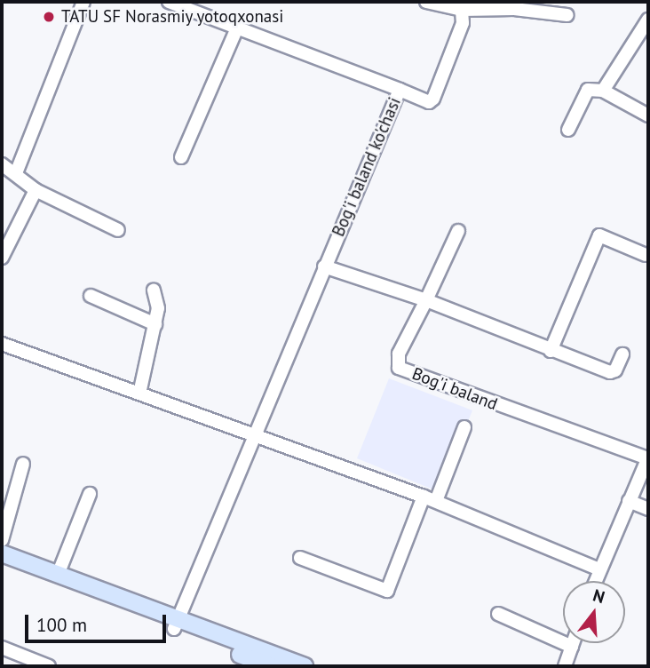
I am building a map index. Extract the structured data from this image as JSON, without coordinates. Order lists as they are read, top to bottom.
{
  "streets": {
    "street": ["Bog'i baland ko'chasi", "Bog'i baland"]
  },
  "places": ["TATU SF Norasmiy yotoqxonasi"],
  "scale_bar": "100 m",
  "north": "top"
}
